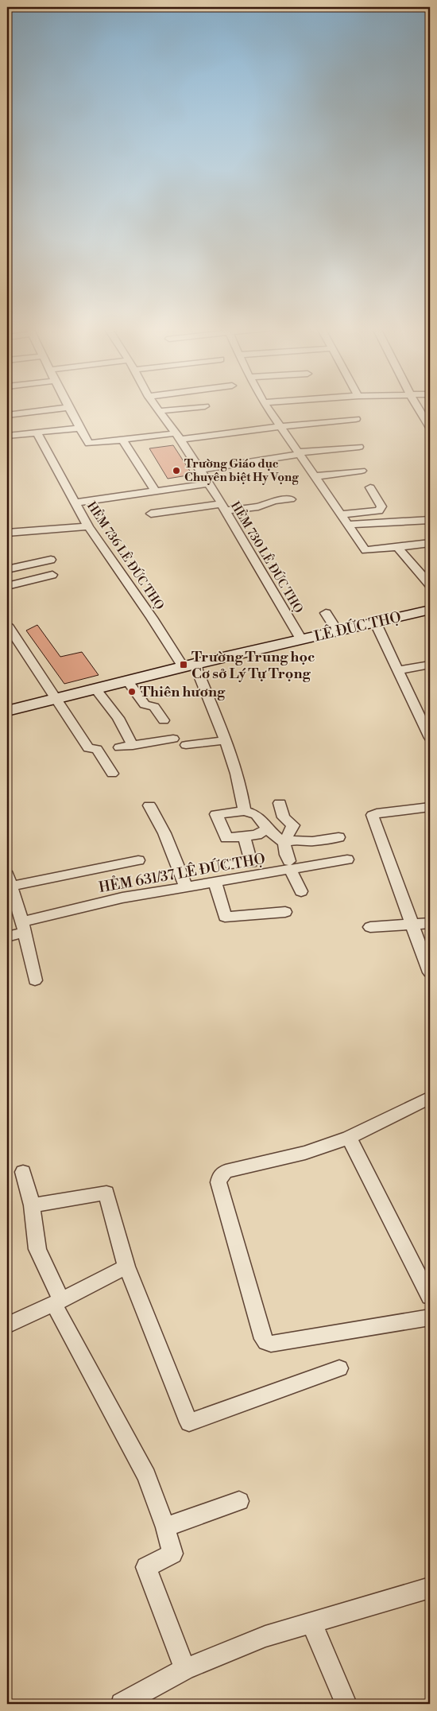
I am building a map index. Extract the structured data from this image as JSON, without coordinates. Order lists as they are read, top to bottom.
{
  "streets": {
    "main road": ["LÊ ĐỨC THỌ"],
    "street": ["HẺM 736 LÊ ĐỨC THỌ", "HẺM 730 LÊ ĐỨC THỌ", "HẺM 631/37 LÊ ĐỨC THỌ"]
  },
  "crossings": [
    ["HẺM 736 LÊ ĐỨC THỌ", "LÊ ĐỨC THỌ"],
    ["HẺM 730 LÊ ĐỨC THỌ", "LÊ ĐỨC THỌ"]
  ],
  "places": {
    "other": ["Trường Giáo dục Chuyên biệt Hy Vọng", "Thiên hương"],
    "transit": ["Trường Trung học Cơ sở Lý Tự Trọng"]
  }
}
